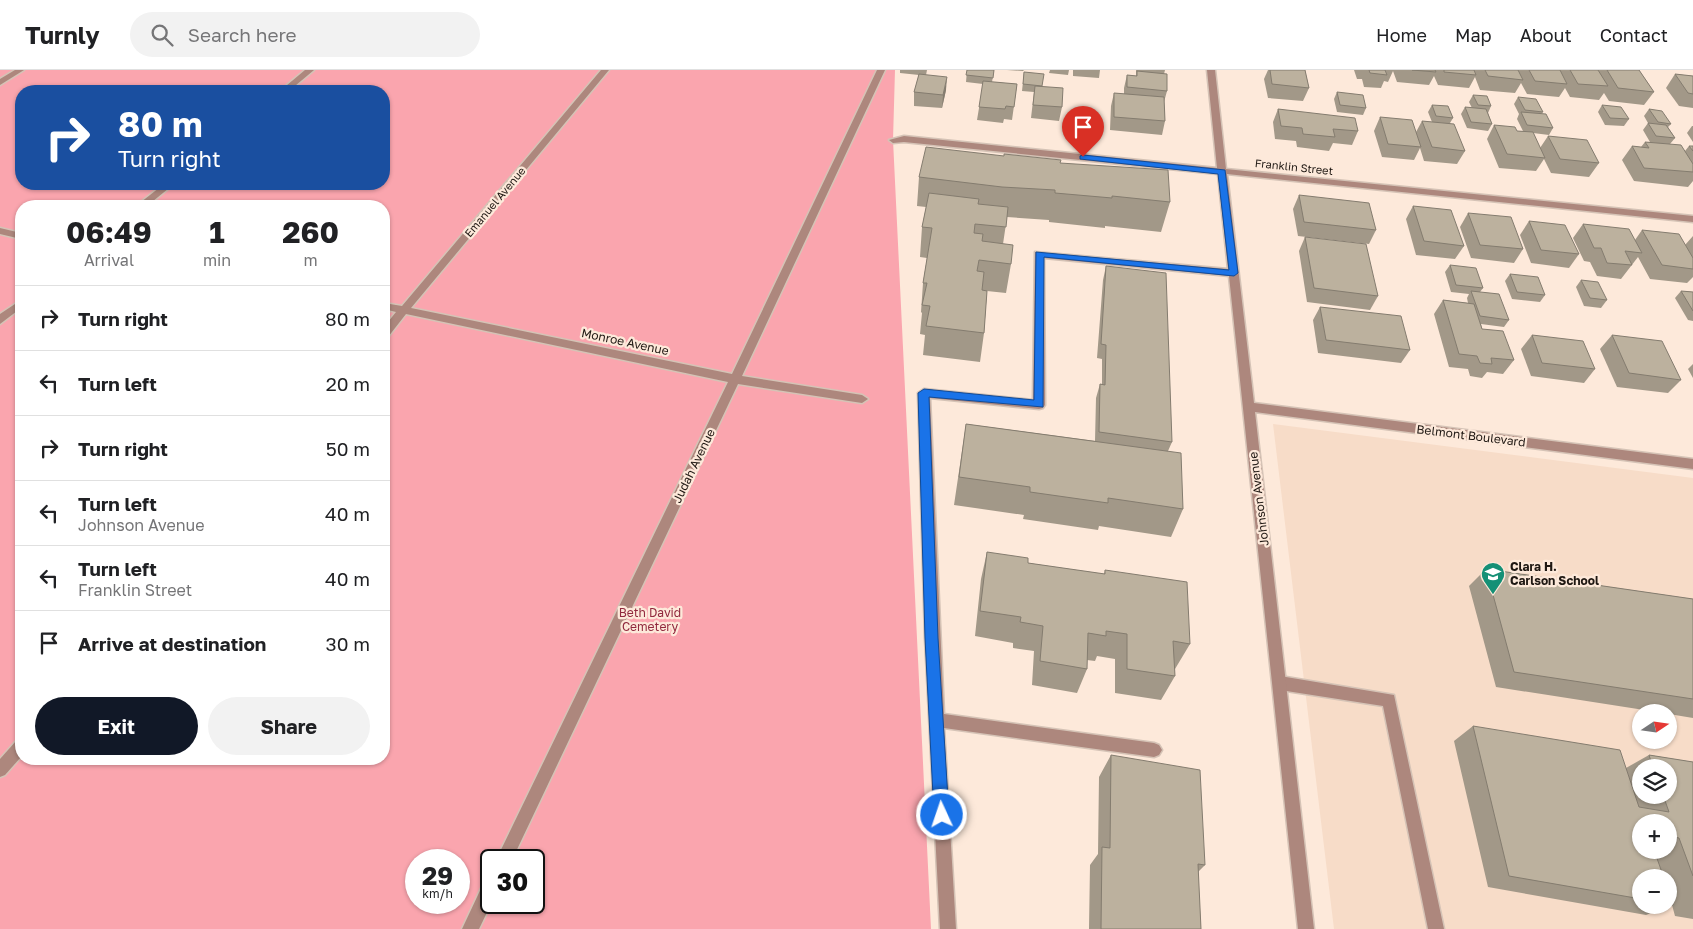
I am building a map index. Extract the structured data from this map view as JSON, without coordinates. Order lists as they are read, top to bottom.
{
  "streets": {
    "street": [
      "Franklin Street",
      "Emanuel Avenue",
      "Monroe Avenue",
      "Belmont Boulevard",
      "Judah Avenue",
      "Johnson Avenue"
    ]
  },
  "crossings": [
    ["Franklin Street", "Johnson Avenue"],
    ["Emanuel Avenue", "Monroe Avenue"],
    ["Monroe Avenue", "Judah Avenue"],
    ["Belmont Boulevard", "Johnson Avenue"]
  ],
  "parks": ["Beth David Cemetery"],
  "places": {
    "school or university": ["Clara H. Carlson School"]
  },
  "north": "right",
  "page": {
    "header": "Turnly",
    "search": "Search here",
    "nav": [
      "Home",
      "Map",
      "About",
      "Contact"
    ],
    "turn": ["80 m", "Turn right"],
    "eta": [
      "06:49",
      "Arrival",
      "1",
      "min",
      "260",
      "m"
    ],
    "list": [
      {
        "name": "Turn right",
        "value": "80 m"
      },
      {
        "name": "Turn left",
        "value": "20 m"
      },
      {
        "name": "Turn right",
        "value": "50 m"
      },
      {
        "name": "Turn left",
        "note": "Johnson Avenue",
        "value": "40 m"
      },
      {
        "name": "Turn left",
        "note": "Franklin Street",
        "value": "40 m"
      },
      {
        "name": "Arrive at destination",
        "value": "30 m"
      }
    ],
    "buttons": ["Exit", "Share"],
    "map_buttons": ["+", "−"],
    "speed": "29 km/h",
    "limit": "30"
  }
}
